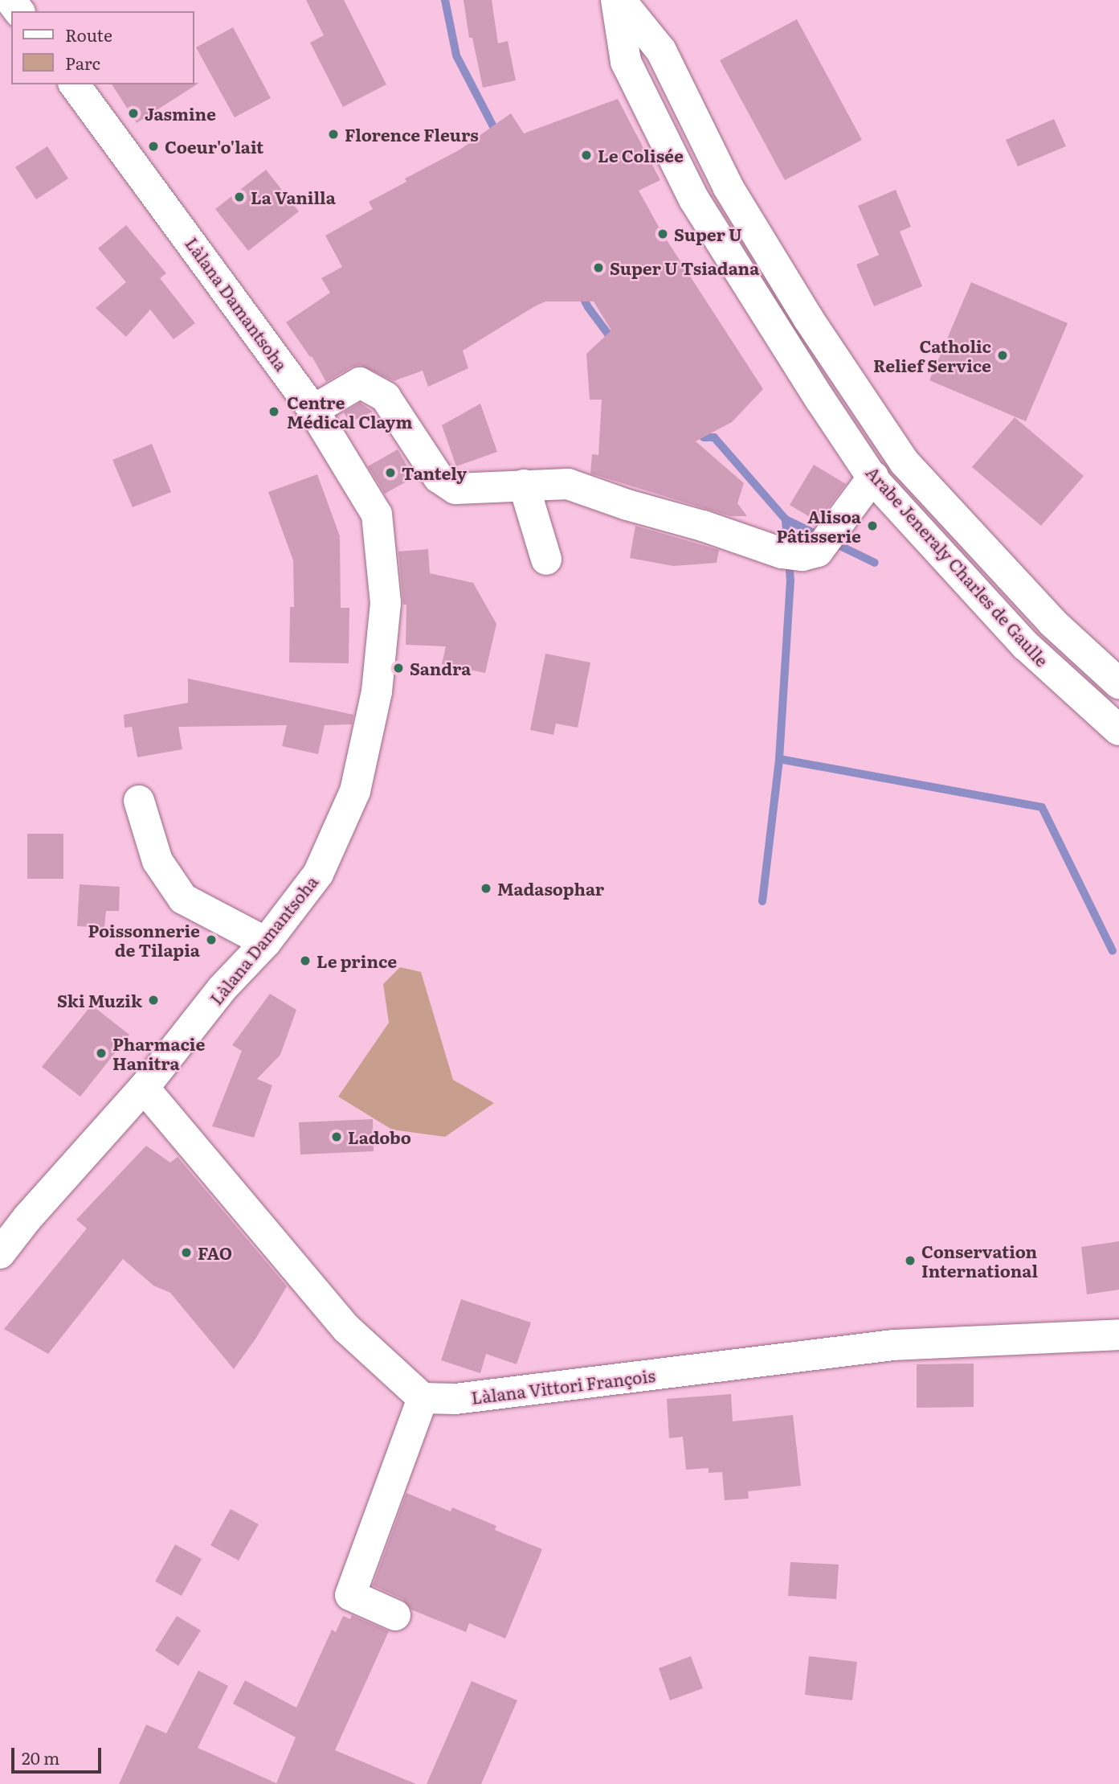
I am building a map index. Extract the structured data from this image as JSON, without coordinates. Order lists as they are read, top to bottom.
{
  "streets": {
    "street": ["Làlana Damantsoha", "Arabe Jeneraly Charles de Gaulle", "Làlana Vittori François"]
  },
  "places": [
    "Jasmine",
    "Florence Fleurs",
    "Coeur'o'lait",
    "Le Colisée",
    "La Vanilla",
    "Super U",
    "Super U Tsiadana",
    "Catholic Relief Service",
    "Centre Médical Claym",
    "Tantely",
    "Alisoa Pâtisserie",
    "Sandra",
    "Madasophar",
    "Poissonnerie de Tilapia",
    "Le prince",
    "Ski Muzik",
    "Pharmacie Hanitra",
    "Ladobo",
    "FAO",
    "Conservation International"
  ],
  "legend": ["Route", "Parc"],
  "scale_bar": "20 m"
}
